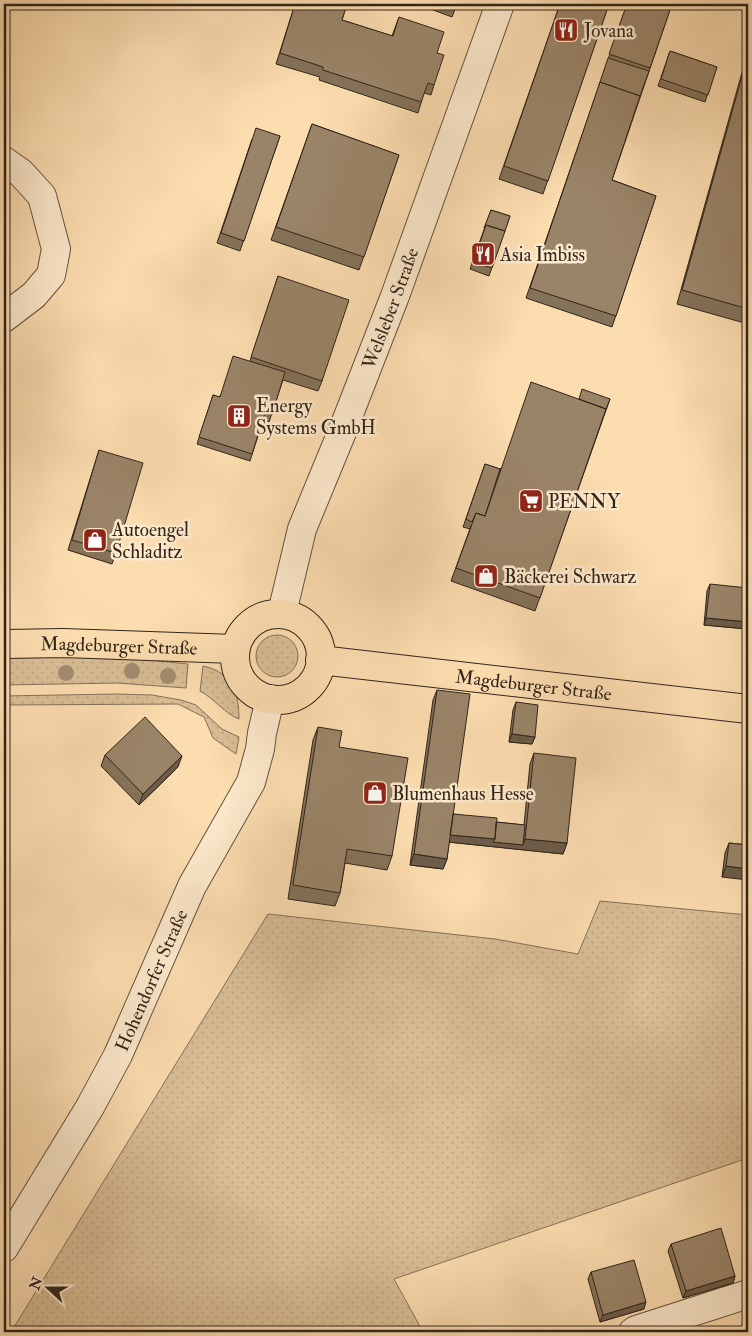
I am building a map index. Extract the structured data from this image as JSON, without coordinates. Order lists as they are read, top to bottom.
{
  "streets": {
    "main road": ["Magdeburger Straße"],
    "street": ["Welsleber Straße", "Hohendorfer Straße"]
  },
  "crossings": [
    ["Welsleber Straße", "Magdeburger Straße"],
    ["Welsleber Straße", "Hohendorfer Straße"],
    ["Magdeburger Straße", "Hohendorfer Straße"]
  ],
  "places": {
    "restaurant": ["Jovana", "Asia Imbiss"],
    "building": ["Energy Systems GmbH"],
    "supermarket": ["PENNY"],
    "shop": ["Autoengel Schladitz", "Bäckerei Schwarz", "Blumenhaus Hesse"]
  },
  "north": "left"
}
